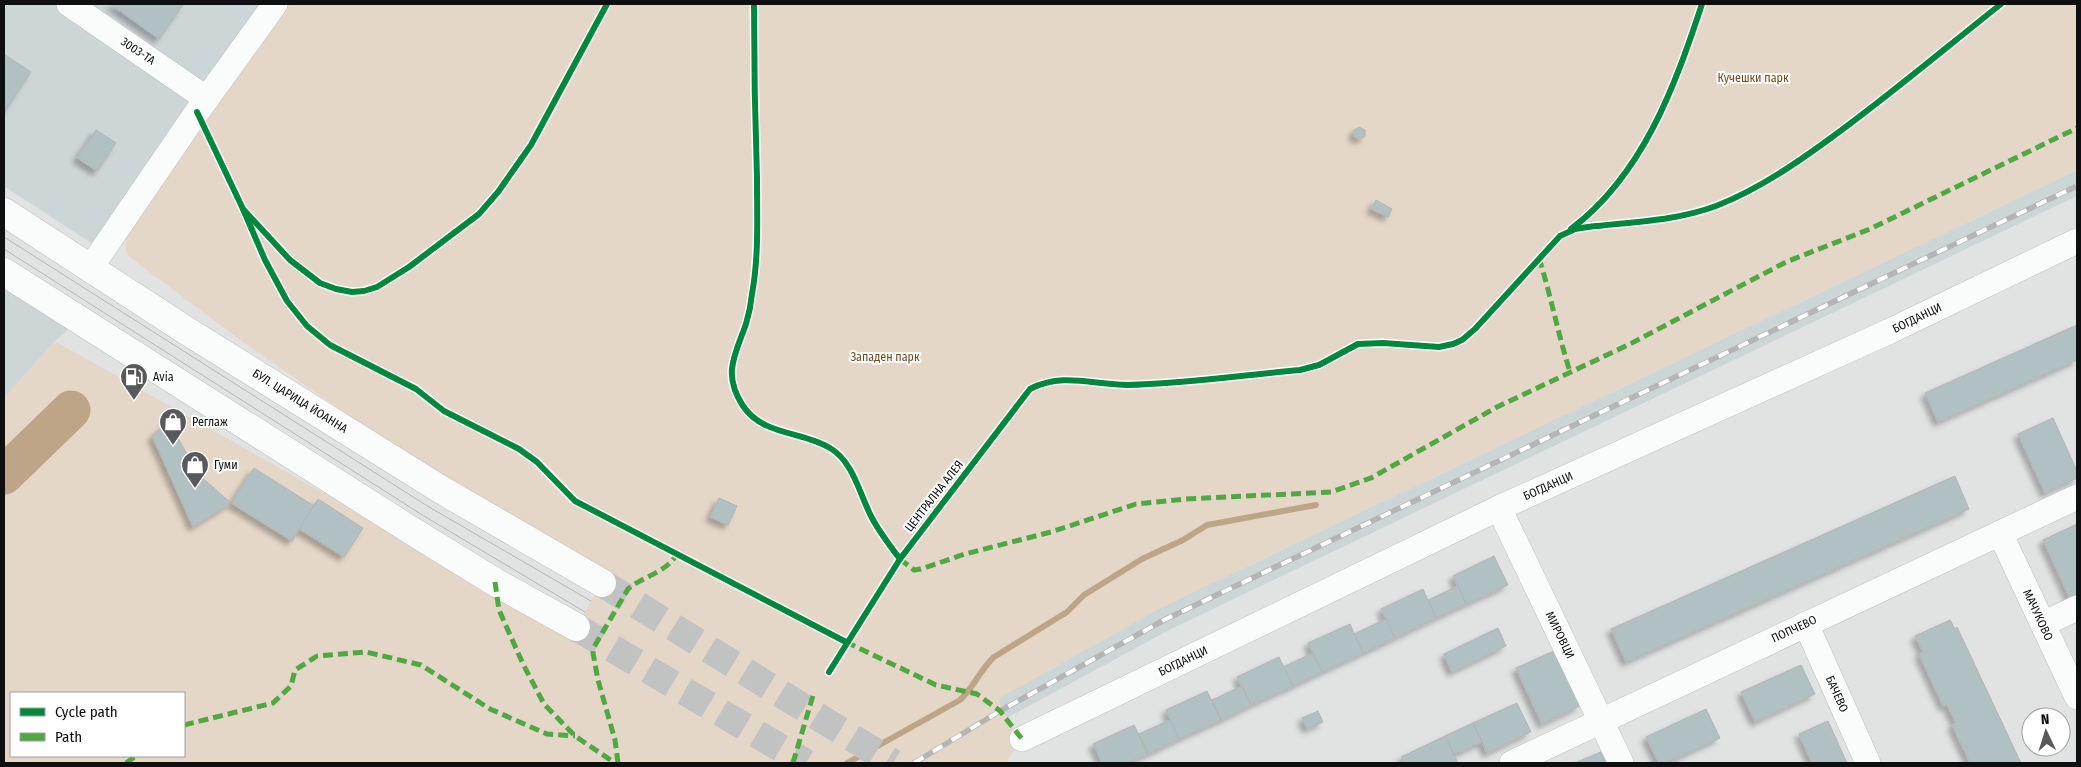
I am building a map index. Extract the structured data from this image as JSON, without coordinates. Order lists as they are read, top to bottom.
{
  "streets": {
    "main road": ["БУЛ. ЦАРИЦА ЙОАННА"],
    "street": [
      "3003-ТА",
      "БОГДАНЦИ",
      "МАЧУКОВО",
      "ПОПЧЕВО",
      "МИРОВЦИ",
      "БАЧЕВО"
    ],
    "cycle path": ["ЦЕНТРАЛНА АЛЕЯ"]
  },
  "crossings": [
    ["БОГДАНЦИ", "МИРОВЦИ"],
    ["МАЧУКОВО", "ПОПЧЕВО"],
    ["ПОПЧЕВО", "МИРОВЦИ"],
    ["ПОПЧЕВО", "БАЧЕВО"]
  ],
  "parks": ["Кучешки парк", "Западен парк"],
  "places": {
    "fuel station": ["Avia"],
    "shop": ["Реглаж", "Гуми"]
  },
  "legend": ["Cycle path", "Path"],
  "north": "top"
}
